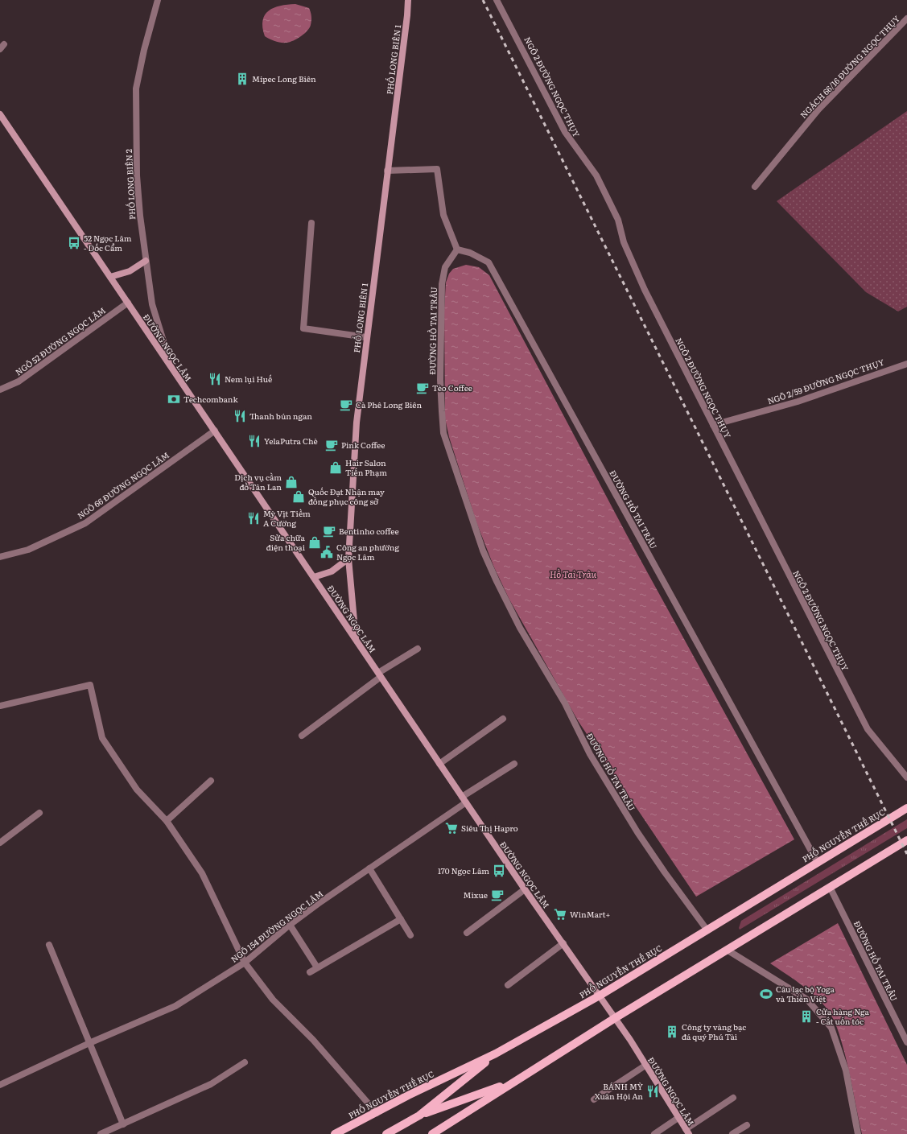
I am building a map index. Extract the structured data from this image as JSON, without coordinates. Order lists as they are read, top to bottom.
{
  "streets": {
    "main road": ["PHỐ LONG BIÊN 1", "ĐƯỜNG NGỌC LÂM", "PHỐ NGUYỄN THẾ RỤC"],
    "street": [
      "NGÁCH 66/16 ĐƯỜNG NGỌC THỤY",
      "NGÕ 2 ĐƯỜNG NGỌC THỤY",
      "PHỐ LONG BIÊN 2",
      "ĐƯỜNG HỒ TAI TRÂU",
      "NGÕ 52 ĐƯỜNG NGỌC LÂM",
      "NGÕ 2/59 ĐƯỜNG NGỌC THỤY",
      "NGÕ 66 ĐƯỜNG NGỌC LÂM",
      "NGÕ 154 ĐƯỜNG NGỌC LÂM"
    ]
  },
  "crossings": [
    ["PHỐ LONG BIÊN 1", "ĐƯỜNG NGỌC LÂM"],
    ["NGÕ 2 ĐƯỜNG NGỌC THỤY", "NGÕ 2/59 ĐƯỜNG NGỌC THỤY"],
    ["PHỐ LONG BIÊN 2", "ĐƯỜNG NGỌC LÂM"],
    ["ĐƯỜNG HỒ TAI TRÂU", "PHỐ NGUYỄN THẾ RỤC"],
    ["NGÕ 52 ĐƯỜNG NGỌC LÂM", "ĐƯỜNG NGỌC LÂM"],
    ["ĐƯỜNG NGỌC LÂM", "NGÕ 66 ĐƯỜNG NGỌC LÂM"],
    ["ĐƯỜNG NGỌC LÂM", "PHỐ NGUYỄN THẾ RỤC"],
    ["ĐƯỜNG NGỌC LÂM", "NGÕ 154 ĐƯỜNG NGỌC LÂM"]
  ],
  "water": ["Hồ Tai Trâu"],
  "places": {
    "building": ["Mipec Long Biên", "Cửa hàng Nga - Cắt uốn tóc", "Công ty vàng bạc đá quý Phú Tài"],
    "bus stop": ["52 Ngọc Lâm - Dốc Cẩm", "170 Ngọc Lâm"],
    "restaurant": [
      "Nem lụi Huế",
      "Thanh bún ngan",
      "YelaPutra Chè",
      "Mỳ Vịt Tiềm A Cường",
      "BÁNH MỲ Xuân Hội An"
    ],
    "cafe": [
      "Tèo Coffee",
      "Cà Phê Long Biên",
      "Pink Coffee",
      "Bentinho coffee",
      "Mixue"
    ],
    "bank": ["Techcombank"],
    "shop": [
      "Hair Salon Tiến Phạm",
      "Dịch vụ cầm đồ Tân Lan",
      "Quốc Đạt Nhận may đồng phục công sở",
      "Sửa chữa điện thoại"
    ],
    "public building": ["Công an phường Ngọc Lâm"],
    "supermarket": ["Siêu Thị Hapro", "WinMart+"],
    "sports": ["Câu lạc bộ Yoga và Thiền Việt"]
  }
}
